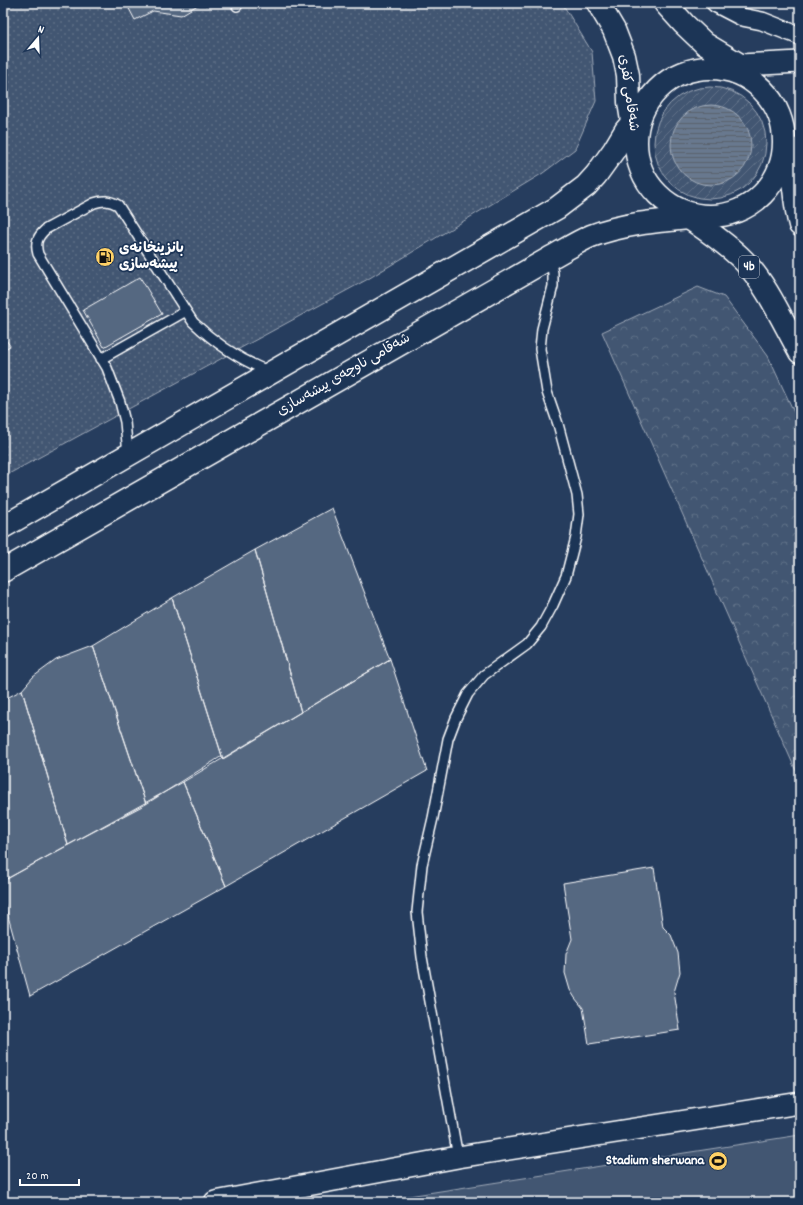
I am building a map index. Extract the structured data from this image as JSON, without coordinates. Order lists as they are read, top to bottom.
{
  "streets": {
    "main road": ["شەقامی کفری", "4b", "شەقامی ناوچەی پیشەسازی"]
  },
  "crossings": [
    ["شەقامی کفری", "4b"],
    ["شەقامی کفری", "شەقامی ناوچەی پیشەسازی"],
    ["4b", "شەقامی ناوچەی پیشەسازی"]
  ],
  "places": {
    "fuel station": ["بانزینخانەی پیشەسازی"],
    "sports": ["Stadium sherwana"]
  },
  "scale_bar": "20 m",
  "north": "top"
}
